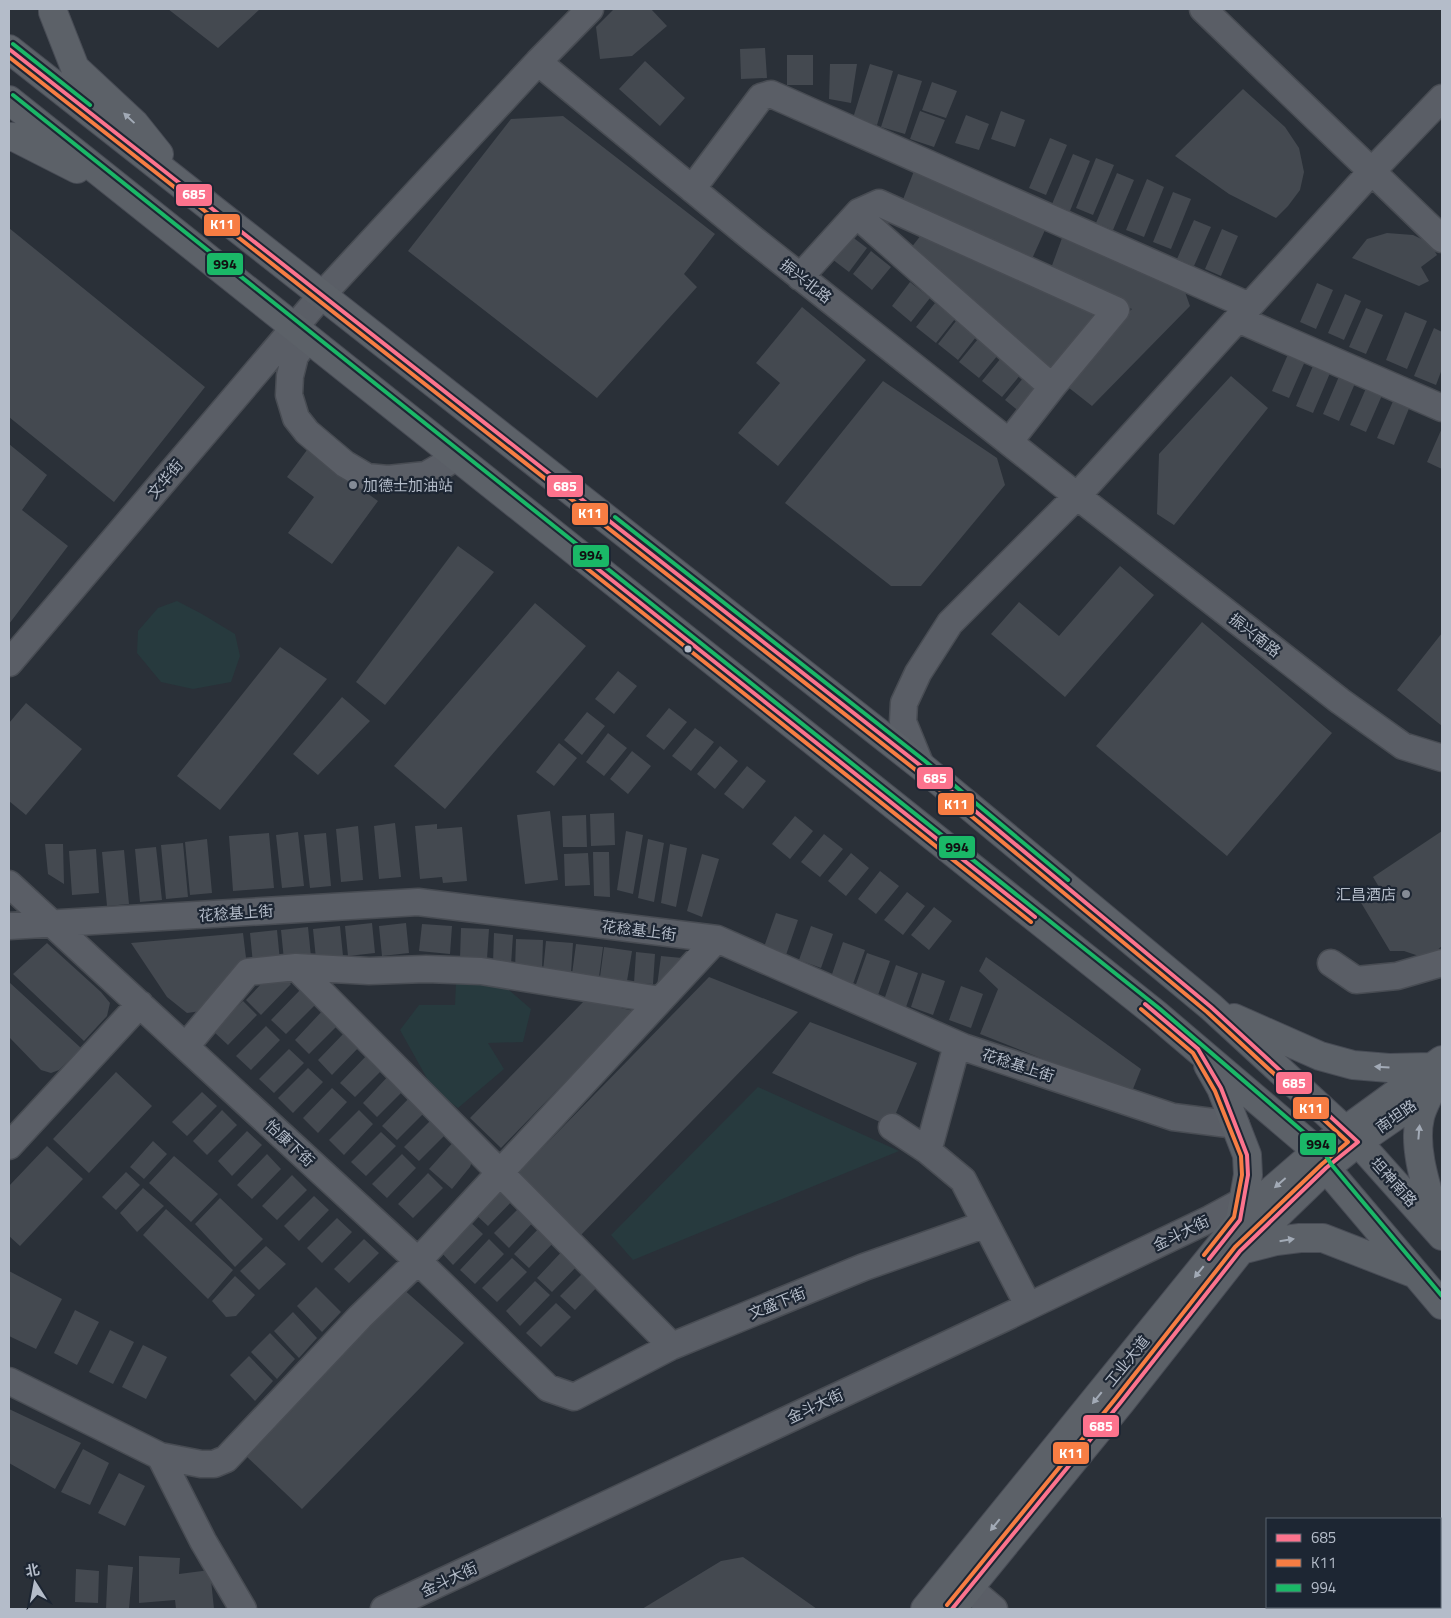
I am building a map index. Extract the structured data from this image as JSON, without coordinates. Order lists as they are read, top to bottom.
{
  "streets": {
    "main road": ["南坦路", "坦神南路", "工业大道"],
    "street": [
      "振兴北路",
      "文华街",
      "振兴南路",
      "花稔基上街",
      "怡康下街",
      "金斗大街",
      "文盛下街"
    ]
  },
  "crossings": [
    ["振兴北路", "文华街"],
    ["振兴北路", "振兴南路"],
    ["花稔基上街", "怡康下街"],
    ["南坦路", "坦神南路"],
    ["南坦路", "工业大道"],
    ["怡康下街", "文盛下街"],
    ["金斗大街", "工业大道"]
  ],
  "places": ["加德士加油站", "汇昌酒店"],
  "lines": ["transit line 994", "transit line 685", "transit line K11"],
  "legend": ["685", "K11", "994"],
  "north": "top"
}
